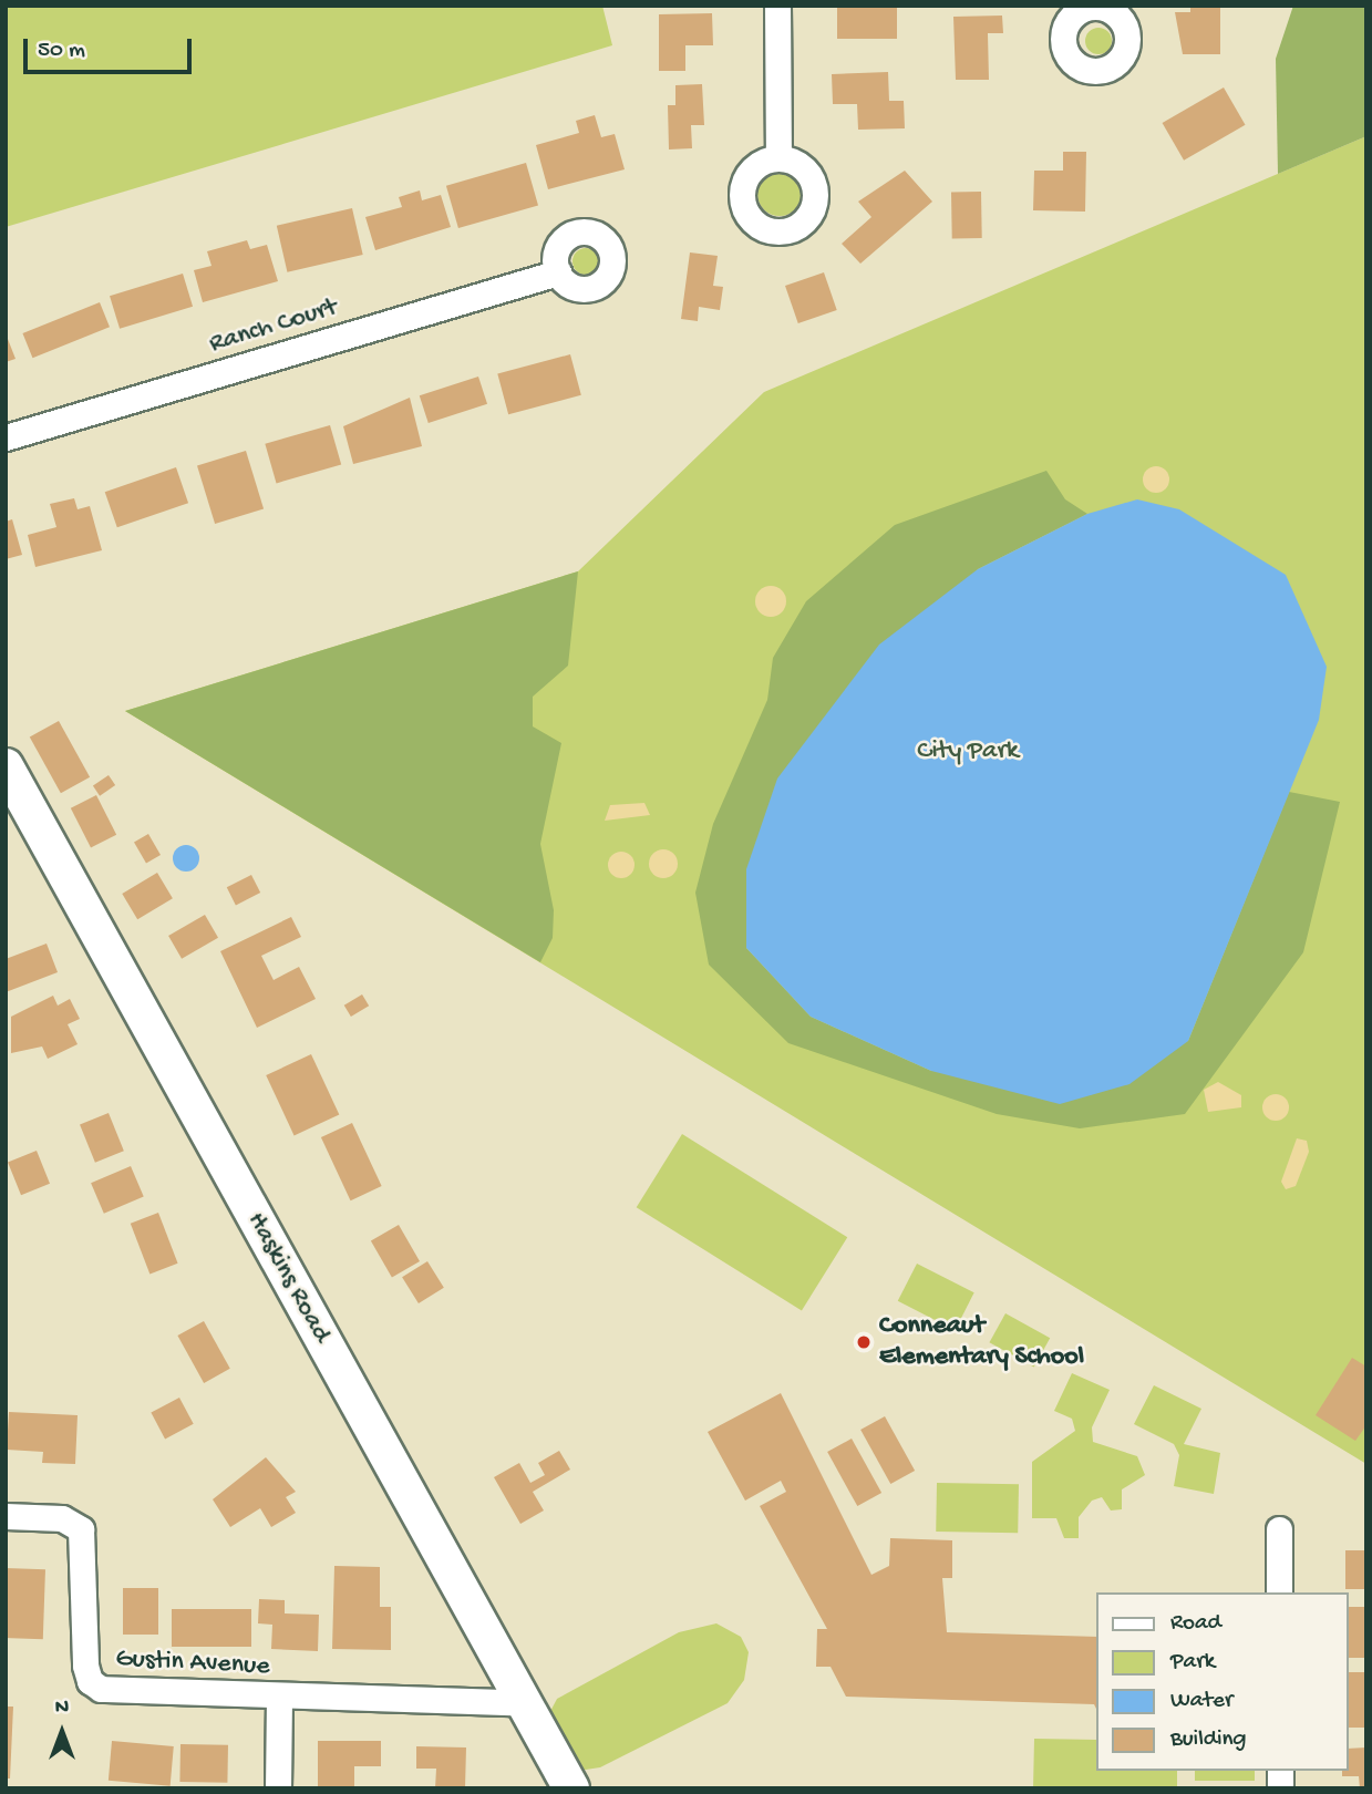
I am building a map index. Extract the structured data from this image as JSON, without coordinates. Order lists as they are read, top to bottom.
{
  "streets": {
    "main road": ["Haskins Road"],
    "street": ["Ranch Court", "Gustin Avenue"]
  },
  "crossings": [
    ["Haskins Road", "Gustin Avenue"]
  ],
  "parks": ["City Park"],
  "places": ["Conneaut Elementary School"],
  "legend": [
    "Road",
    "Park",
    "Water",
    "Building"
  ],
  "scale_bar": "50 m",
  "north": "top"
}
